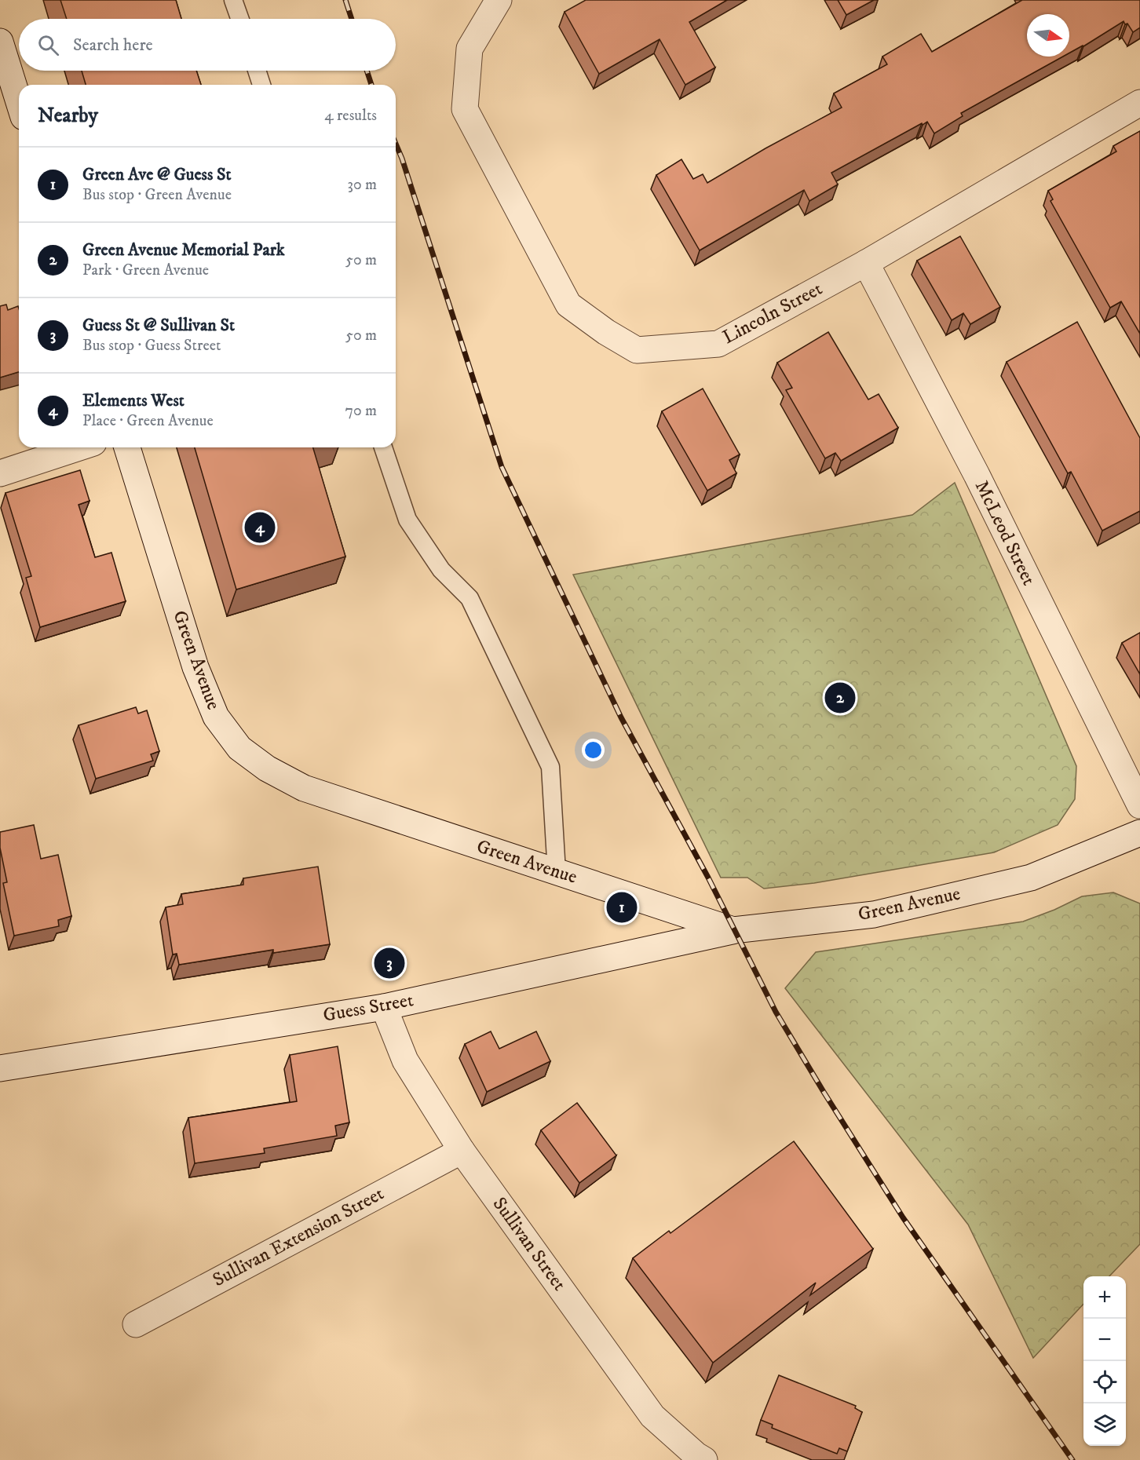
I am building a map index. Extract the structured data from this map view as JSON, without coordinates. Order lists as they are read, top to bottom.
{
  "streets": {
    "street": [
      "Lincoln Street",
      "McLeod Street",
      "Green Avenue",
      "Guess Street",
      "Sullivan Extension Street",
      "Sullivan Street"
    ]
  },
  "crossings": [
    ["Lincoln Street", "McLeod Street"],
    ["Green Avenue", "Guess Street"],
    ["Guess Street", "Sullivan Street"],
    ["Sullivan Extension Street", "Sullivan Street"]
  ],
  "north": "right",
  "page": {
    "search": "Search here",
    "heading": ["Nearby", "4 results"],
    "list": [
      {
        "mark": "1",
        "name": "Green Ave @ Guess St",
        "note": "Bus stop · Green Avenue",
        "value": "30 m"
      },
      {
        "mark": "2",
        "name": "Green Avenue Memorial Park",
        "note": "Park · Green Avenue",
        "value": "50 m"
      },
      {
        "mark": "3",
        "name": "Guess St @ Sullivan St",
        "note": "Bus stop · Guess Street",
        "value": "50 m"
      },
      {
        "mark": "4",
        "name": "Elements West",
        "note": "Place · Green Avenue",
        "value": "70 m"
      }
    ],
    "pins": [
      "4",
      "2",
      "1",
      "3"
    ],
    "map_buttons": ["+", "−"]
  }
}
